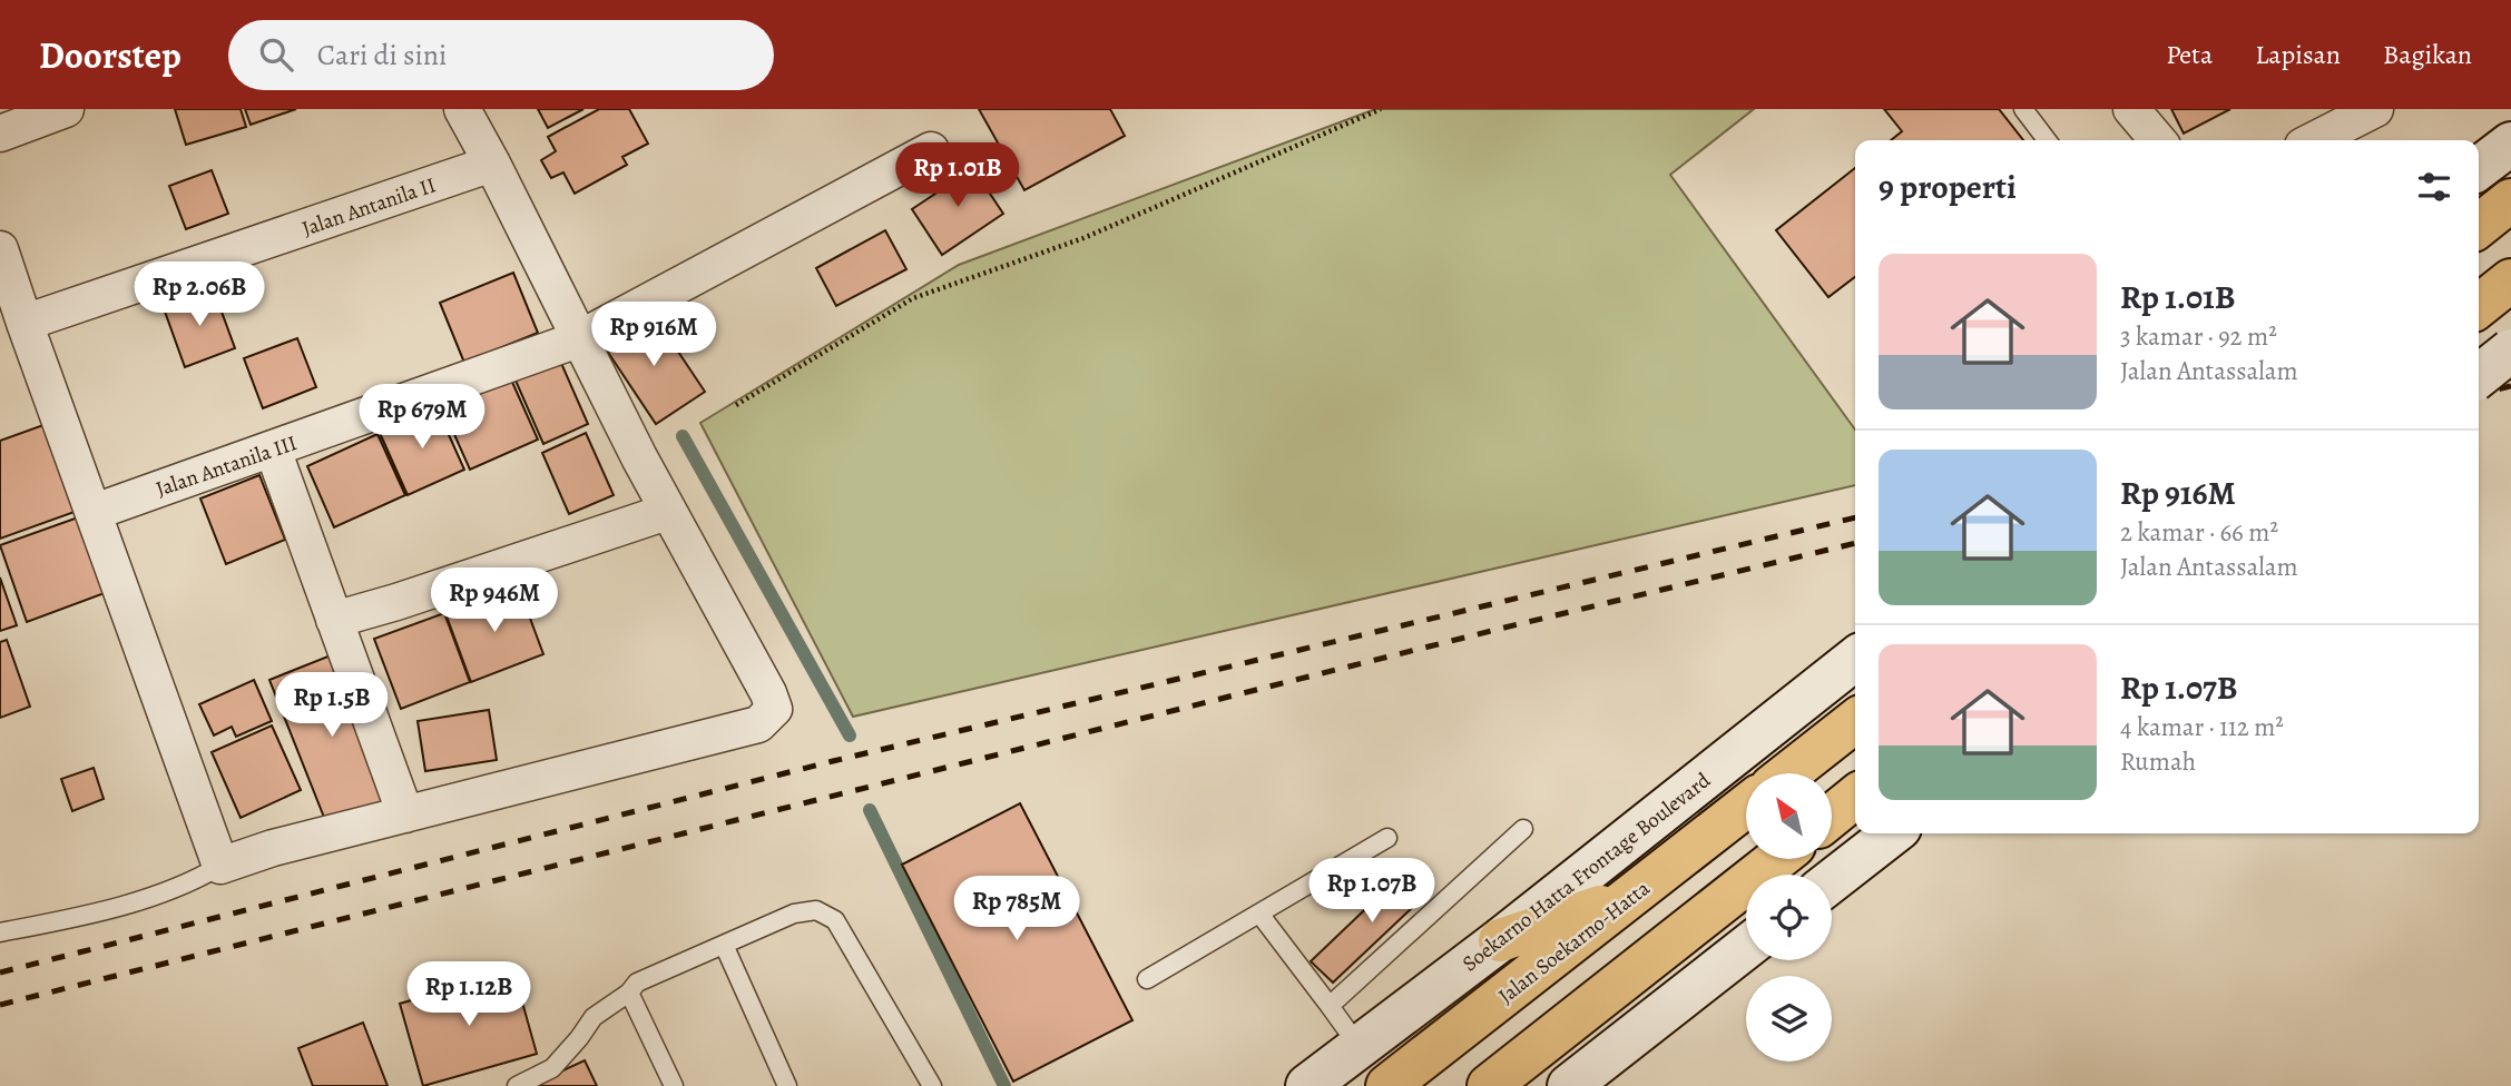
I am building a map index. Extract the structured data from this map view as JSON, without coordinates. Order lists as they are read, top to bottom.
{
  "streets": {
    "highway": ["Jalan Soekarno-Hatta"],
    "main road": ["Soekarno Hatta Frontage Boulevard"],
    "street": ["Jalan Antanila II", "Jalan Antanila III"]
  },
  "north": "top left",
  "page": {
    "header": "Doorstep",
    "search": "Cari di sini",
    "nav": ["Peta", "Lapisan", "Bagikan"],
    "heading": "9 properti",
    "price": [
      "Rp 1.01B",
      "Rp 2.06B",
      "Rp 916M",
      "Rp 679M",
      "Rp 946M",
      "Rp 1.5B",
      "Rp 1.07B",
      "Rp 785M",
      "Rp 1.12B"
    ],
    "list": [
      {
        "name": "Rp 1.01B",
        "note": "3 kamar · 92 m² · Jalan Antassalam"
      },
      {
        "name": "Rp 916M",
        "note": "2 kamar · 66 m² · Jalan Antassalam"
      },
      {
        "name": "Rp 1.07B",
        "note": "4 kamar · 112 m² · Rumah"
      }
    ]
  }
}
